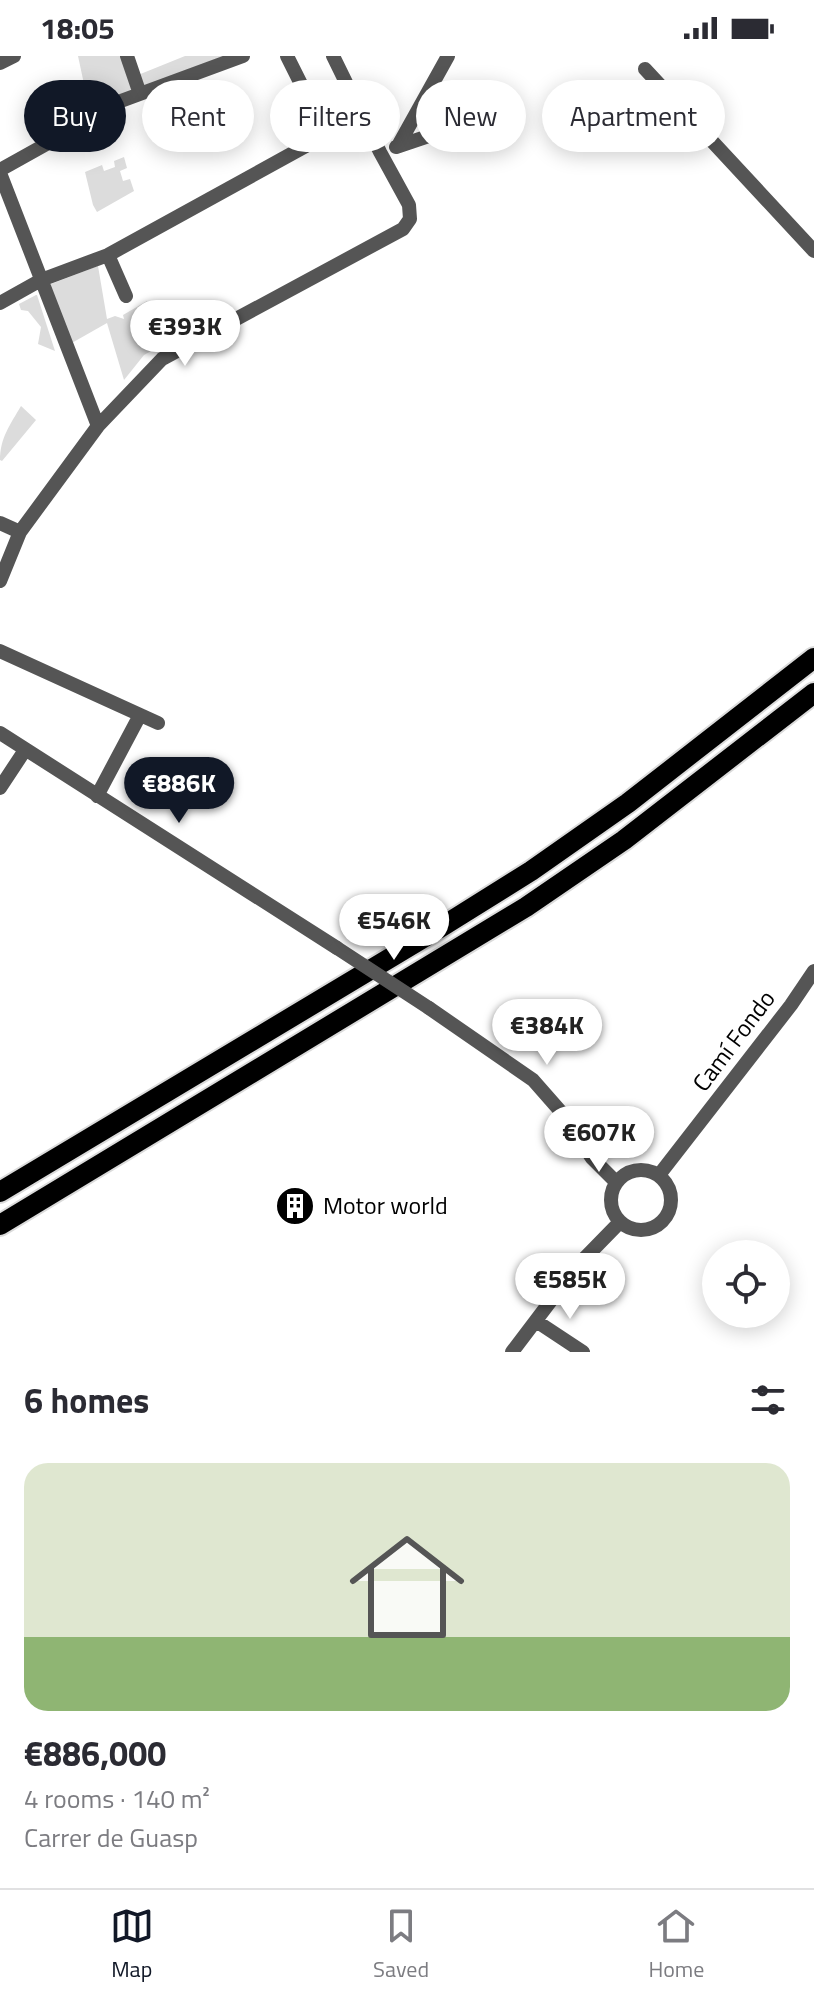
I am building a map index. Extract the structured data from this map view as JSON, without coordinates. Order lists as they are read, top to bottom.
{
  "streets": {
    "street": ["Camí Fondo"]
  },
  "places": {
    "building": ["Motor world"]
  },
  "page": {
    "status": "18:05",
    "chip": [
      "Buy",
      "Rent",
      "Filters",
      "New",
      "Apartment"
    ],
    "price": [
      "€393K",
      "€886K",
      "€546K",
      "€384K",
      "€607K",
      "€585K"
    ],
    "heading": "6 homes",
    "list": [
      {
        "name": "€886,000",
        "note": "4 rooms · 140 m² · Carrer de Guasp"
      }
    ],
    "tabs": ["Map", "Saved", "Home"]
  }
}
